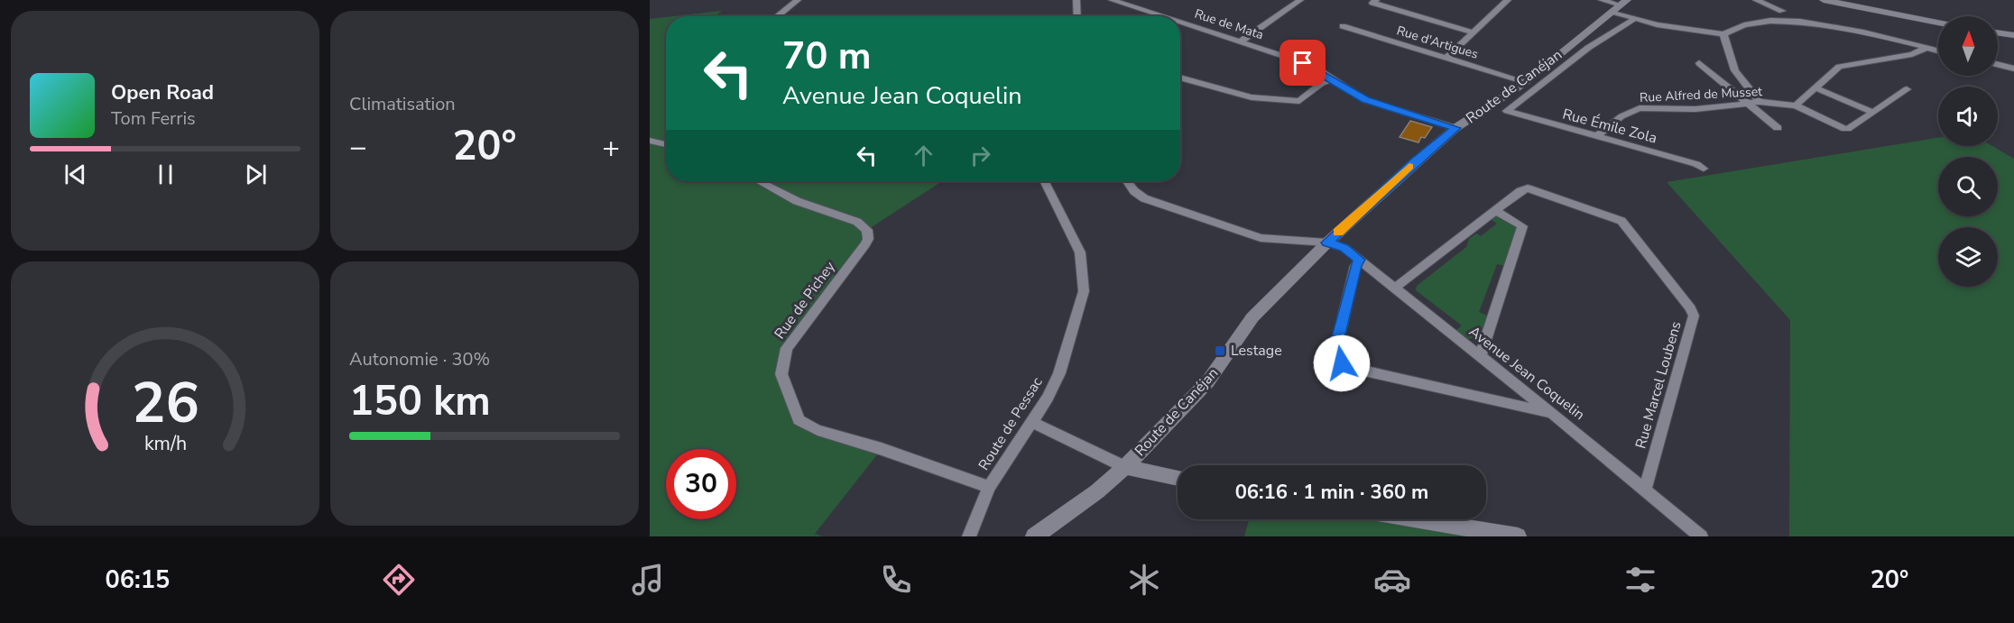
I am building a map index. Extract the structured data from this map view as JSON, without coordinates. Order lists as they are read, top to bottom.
{
  "streets": {
    "street": [
      "Rue de Mata",
      "Rue d'Artigues",
      "Route de Canéjan",
      "Rue Alfred de Musset",
      "Rue Émile Zola",
      "Rue de Pichey",
      "Avenue Jean Coquelin",
      "Rue Marcel Loubens",
      "Route de Pessac"
    ]
  },
  "crossings": [
    ["Rue de Mata", "Route de Canéjan"],
    ["Rue d'Artigues", "Route de Canéjan"],
    ["Route de Canéjan", "Avenue Jean Coquelin"],
    ["Rue Alfred de Musset", "Rue Émile Zola"],
    ["Rue de Pichey", "Route de Pessac"],
    ["Avenue Jean Coquelin", "Rue Marcel Loubens"]
  ],
  "places": {
    "transit": ["Lestage"]
  },
  "north": "top",
  "page": {
    "tile": [
      "Climatisation",
      ["Autonomie · 30%", "150 km"]
    ],
    "turn": ["70 m", "Avenue Jean Coquelin"],
    "song": ["Open Road", "Tom Ferris"],
    "heat": ["−", "20°", "+"],
    "limit": "30",
    "trip": "06:16 · 1 min · 360 m",
    "tabs": ["06:15", "20°"],
    "gauge": ["26", "km/h"]
  }
}
